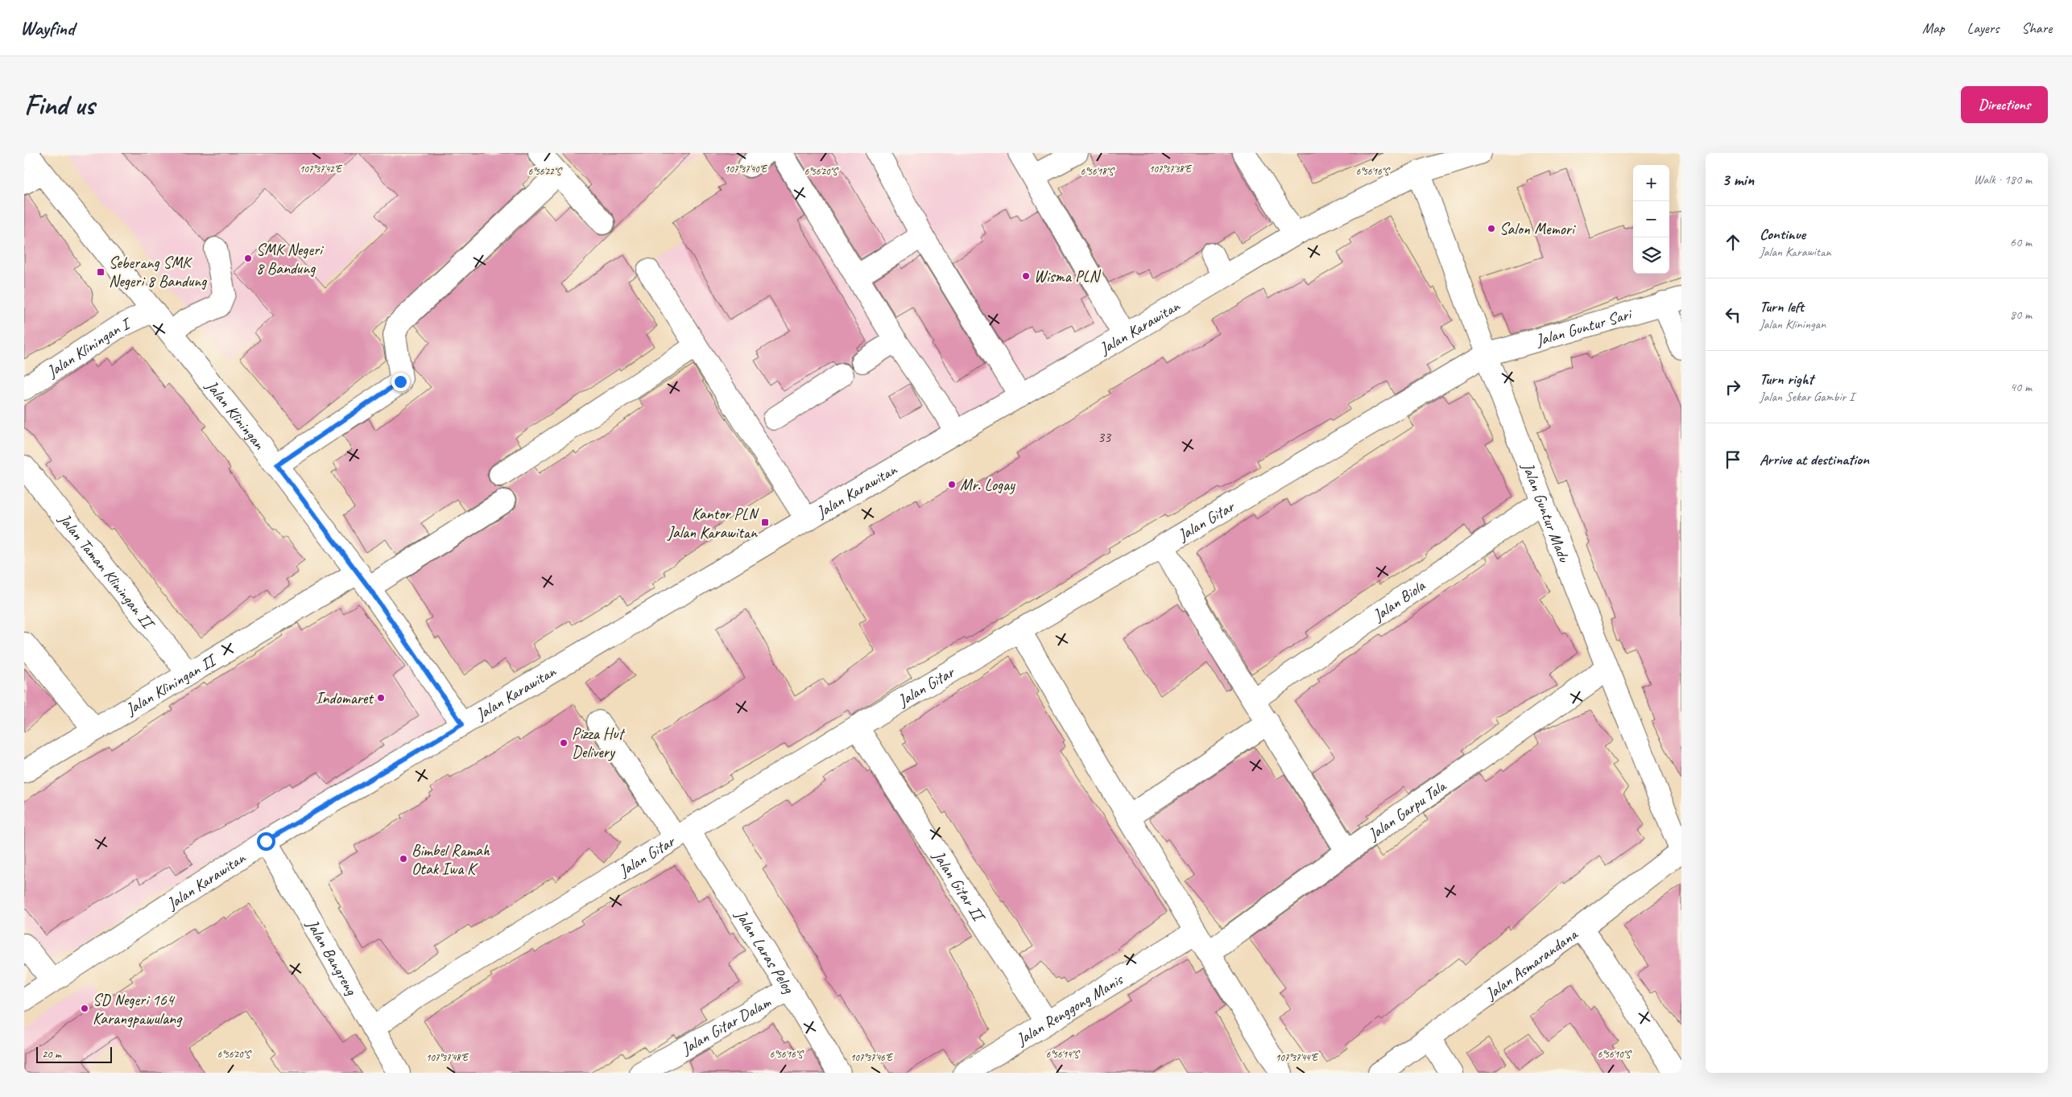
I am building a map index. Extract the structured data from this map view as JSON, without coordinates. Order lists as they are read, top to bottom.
{
  "streets": {
    "street": [
      "Jalan Karawitan",
      "Jalan Guntur Sari",
      "Jalan Kliningan I",
      "Jalan Kliningan",
      "Jalan Guntur Madu",
      "Jalan Gitar",
      "Jalan Taman Kliningan II",
      "Jalan Biola",
      "Jalan Kliningan II",
      "Jalan Garpu Tala",
      "Jalan Gitar II",
      "Jalan Laras Pelog",
      "Jalan Bangreng",
      "Jalan Asmarandana",
      "Jalan Renggong Manis",
      "Jalan Gitar Dalam"
    ]
  },
  "crossings": [
    ["Jalan Karawitan", "Jalan Kliningan"],
    ["Jalan Karawitan", "Jalan Guntur Madu"],
    ["Jalan Karawitan", "Jalan Bangreng"],
    ["Jalan Guntur Sari", "Jalan Guntur Madu"],
    ["Jalan Guntur Sari", "Jalan Gitar"],
    ["Jalan Kliningan I", "Jalan Kliningan"],
    ["Jalan Kliningan", "Jalan Kliningan II"],
    ["Jalan Guntur Madu", "Jalan Gitar"],
    ["Jalan Guntur Madu", "Jalan Biola"],
    ["Jalan Guntur Madu", "Jalan Garpu Tala"],
    ["Jalan Guntur Madu", "Jalan Asmarandana"],
    ["Jalan Gitar", "Jalan Gitar II"],
    ["Jalan Gitar", "Jalan Laras Pelog"],
    ["Jalan Gitar", "Jalan Bangreng"],
    ["Jalan Taman Kliningan II", "Jalan Kliningan II"],
    ["Jalan Gitar II", "Jalan Renggong Manis"],
    ["Jalan Laras Pelog", "Jalan Gitar Dalam"]
  ],
  "places": {
    "other": [
      "Salon Memori",
      "SMK Negeri 8 Bandung",
      "Wisma PLN",
      "Mr. Logay",
      "Indomaret",
      "Pizza Hut Delivery",
      "Bimbel Ramah Otak Iwa K",
      "SD Negeri 164 Karangpawulang"
    ],
    "transit": ["Seberang SMK Negeri 8 Bandung", "Kantor PLN Jalan Karawitan"]
  },
  "house_numbers": ["33"],
  "scale_bar": "20 m",
  "page": {
    "header": "Wayfind",
    "nav": ["Map", "Layers", "Share"],
    "buttons": "Directions",
    "title": "Find us",
    "heading": ["3 min", "Walk · 180 m"],
    "map_buttons": ["+", "−"],
    "list": [
      ["Continue", "Jalan Karawitan", "60 m"],
      ["Turn left", "Jalan Kliningan", "80 m"],
      ["Turn right", "Jalan Sekar Gambir I", "40 m"],
      "Arrive at destination"
    ],
    "scale": "20 m"
  },
  "coordinates": [
    "107°37'42\"E",
    "107°37'38\"E",
    "107°37'40\"E",
    "6°56'22\"S",
    "6°56'20\"S",
    "6°56'18\"S",
    "6°56'16\"S",
    "6°56'14\"S",
    "6°56'10\"S",
    "107°37'48\"E",
    "107°37'46\"E",
    "107°37'44\"E"
  ]
}
